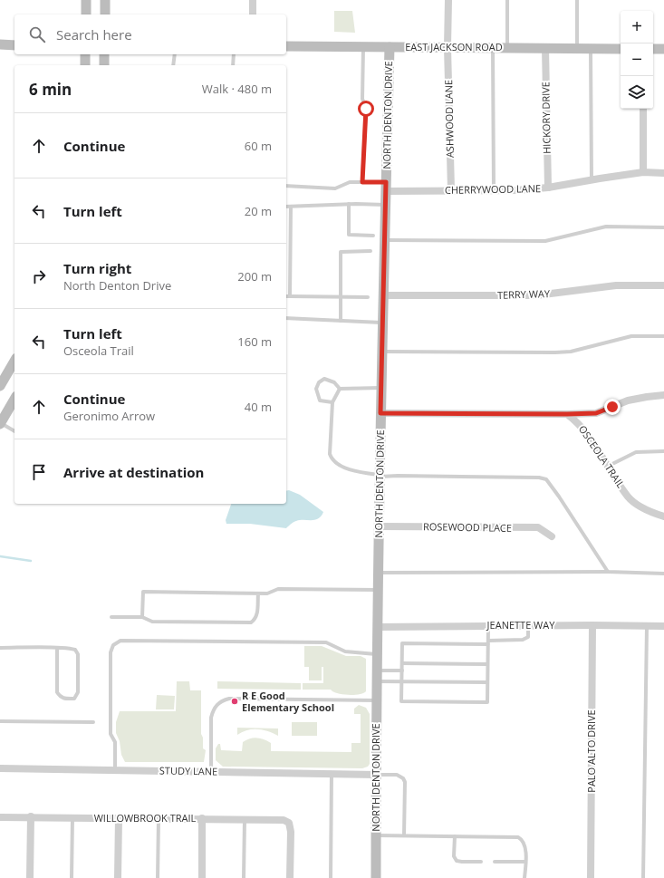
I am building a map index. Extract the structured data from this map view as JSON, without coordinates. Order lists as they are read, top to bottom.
{
  "streets": {
    "street": [
      "EAST JACKSON ROAD",
      "NORTH DENTON DRIVE",
      "HICKORY DRIVE",
      "ASHWOOD LANE",
      "CHERRYWOOD LANE",
      "TERRY WAY",
      "OSCEOLA TRAIL",
      "ROSEWOOD PLACE",
      "JEANETTE WAY",
      "PALO ALTO DRIVE",
      "STUDY LANE",
      "WILLOWBROOK TRAIL"
    ]
  },
  "crossings": [
    ["EAST JACKSON ROAD", "NORTH DENTON DRIVE"],
    ["EAST JACKSON ROAD", "HICKORY DRIVE"],
    ["EAST JACKSON ROAD", "ASHWOOD LANE"],
    ["NORTH DENTON DRIVE", "CHERRYWOOD LANE"],
    ["NORTH DENTON DRIVE", "TERRY WAY"],
    ["NORTH DENTON DRIVE", "ROSEWOOD PLACE"],
    ["NORTH DENTON DRIVE", "JEANETTE WAY"],
    ["NORTH DENTON DRIVE", "STUDY LANE"],
    ["HICKORY DRIVE", "CHERRYWOOD LANE"],
    ["ASHWOOD LANE", "CHERRYWOOD LANE"],
    ["JEANETTE WAY", "PALO ALTO DRIVE"]
  ],
  "places": ["R E Good Elementary School"],
  "page": {
    "map_buttons": ["+", "−"],
    "search": "Search here",
    "heading": ["6 min", "Walk · 480 m"],
    "list": [
      ["Continue", "60 m"],
      ["Turn left", "20 m"],
      ["Turn right", "North Denton Drive", "200 m"],
      ["Turn left", "Osceola Trail", "160 m"],
      ["Continue", "Geronimo Arrow", "40 m"],
      "Arrive at destination"
    ]
  }
}
